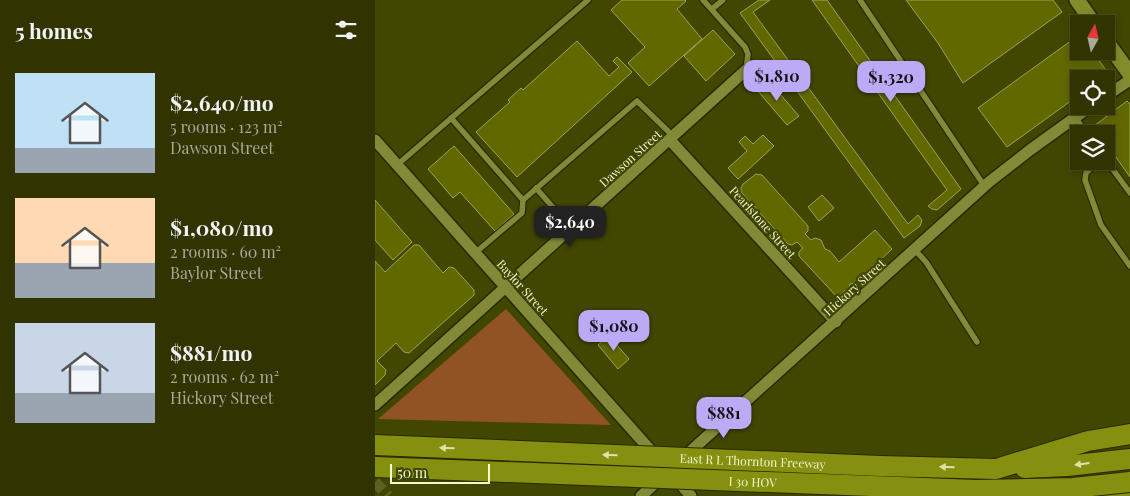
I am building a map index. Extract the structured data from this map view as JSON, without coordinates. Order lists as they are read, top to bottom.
{
  "streets": {
    "highway": ["East R L Thornton Freeway", "I 30 HOV"],
    "street": [
      "Dawson Street",
      "Pearlstone Street",
      "Baylor Street",
      "Hickory Street"
    ]
  },
  "crossings": [
    ["Dawson Street", "Pearlstone Street"],
    ["Dawson Street", "Baylor Street"],
    ["Pearlstone Street", "Hickory Street"],
    ["Baylor Street", "Hickory Street"]
  ],
  "one_way": ["East R L Thornton Freeway"],
  "scale_bar": "50 m",
  "north": "top",
  "page": {
    "heading": "5 homes",
    "list": [
      {
        "name": "$2,640/mo",
        "note": "5 rooms · 123 m² · Dawson Street"
      },
      {
        "name": "$1,080/mo",
        "note": "2 rooms · 60 m² · Baylor Street"
      },
      {
        "name": "$881/mo",
        "note": "2 rooms · 62 m² · Hickory Street"
      }
    ],
    "price": [
      "$1,810",
      "$1,320",
      "$2,640",
      "$1,080",
      "$881"
    ],
    "scale": "50 m"
  }
}
